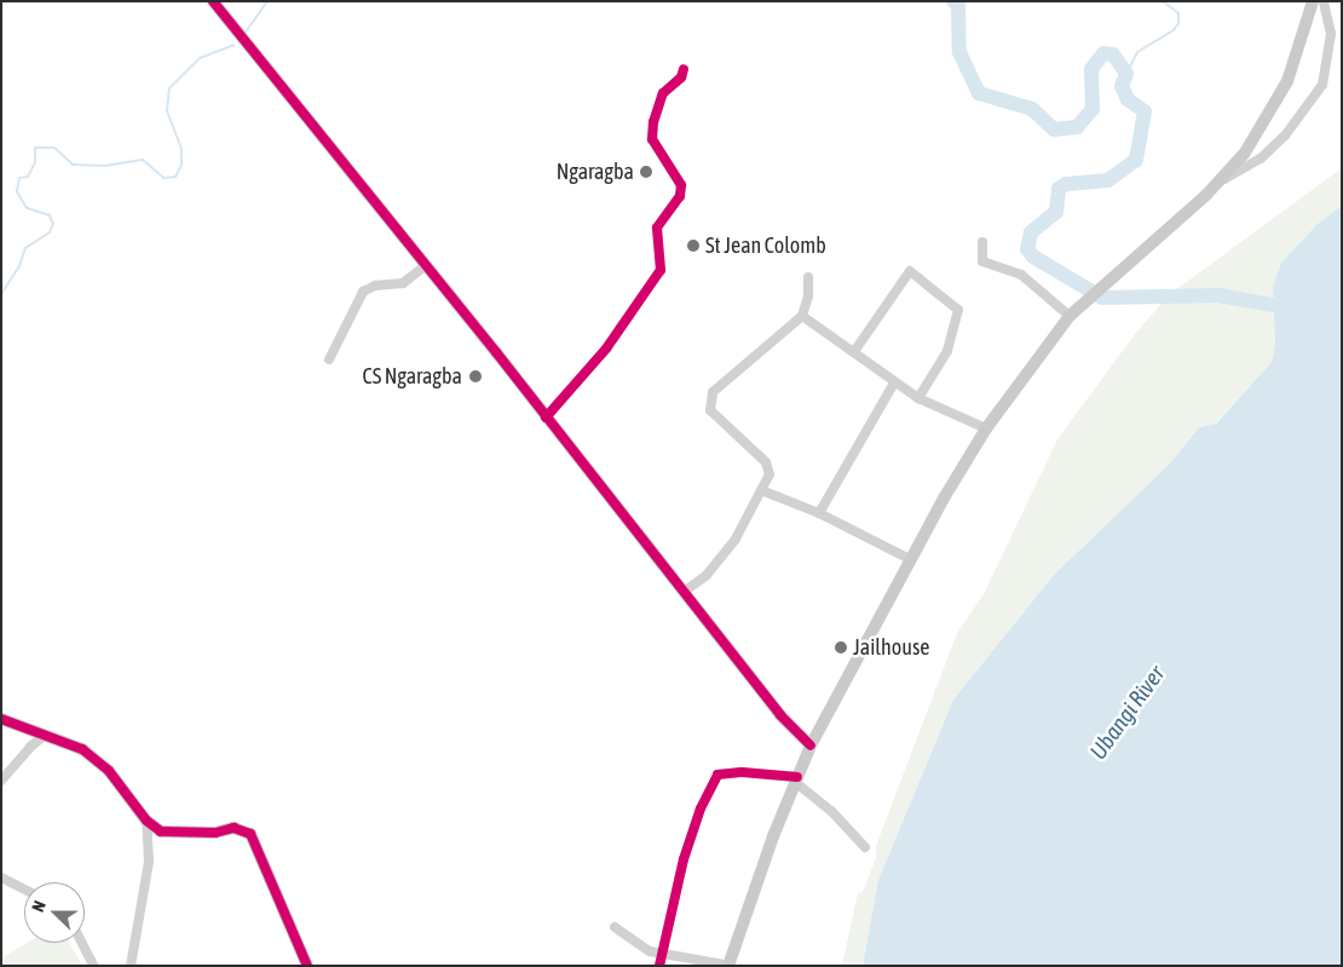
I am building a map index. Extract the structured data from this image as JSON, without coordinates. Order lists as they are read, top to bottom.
{
  "water": ["Ubangi River"],
  "places": [
    "Ngaragba",
    "St Jean Colomb",
    "CS Ngaragba",
    "Jailhouse"
  ],
  "north": "left"
}
